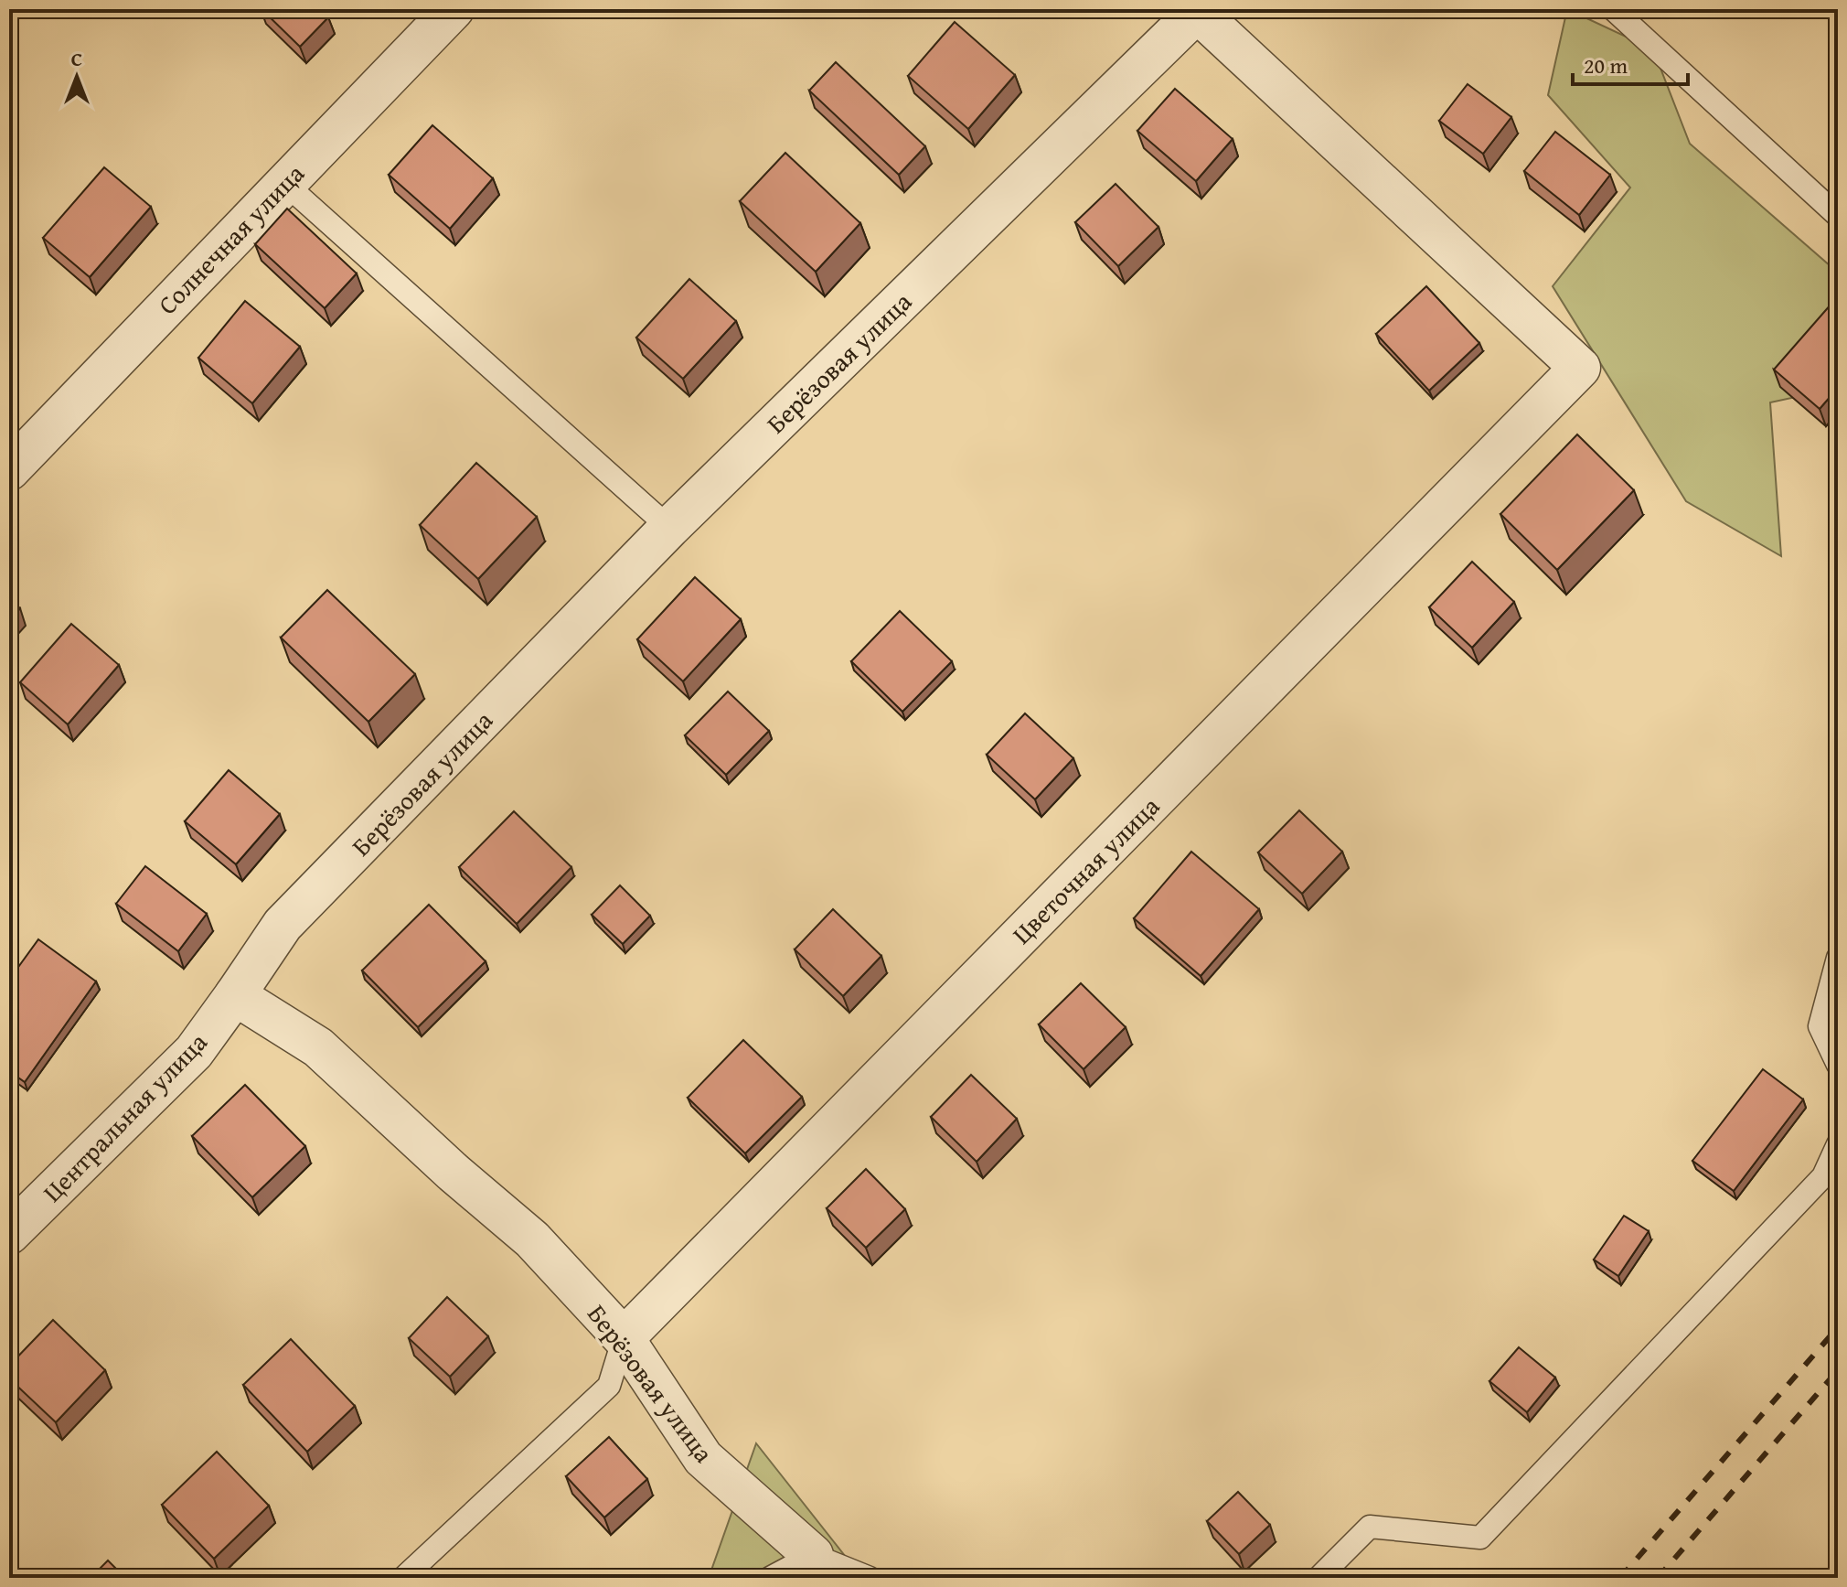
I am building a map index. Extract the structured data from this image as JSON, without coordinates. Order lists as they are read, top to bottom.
{
  "streets": {
    "street": [
      "Солнечная улица",
      "Берёзовая улица",
      "Цветочная улица",
      "Центральная улица"
    ]
  },
  "crossings": [
    ["Берёзовая улица", "Цветочная улица"],
    ["Берёзовая улица", "Центральная улица"]
  ],
  "scale_bar": "20 m",
  "north": "top"
}
